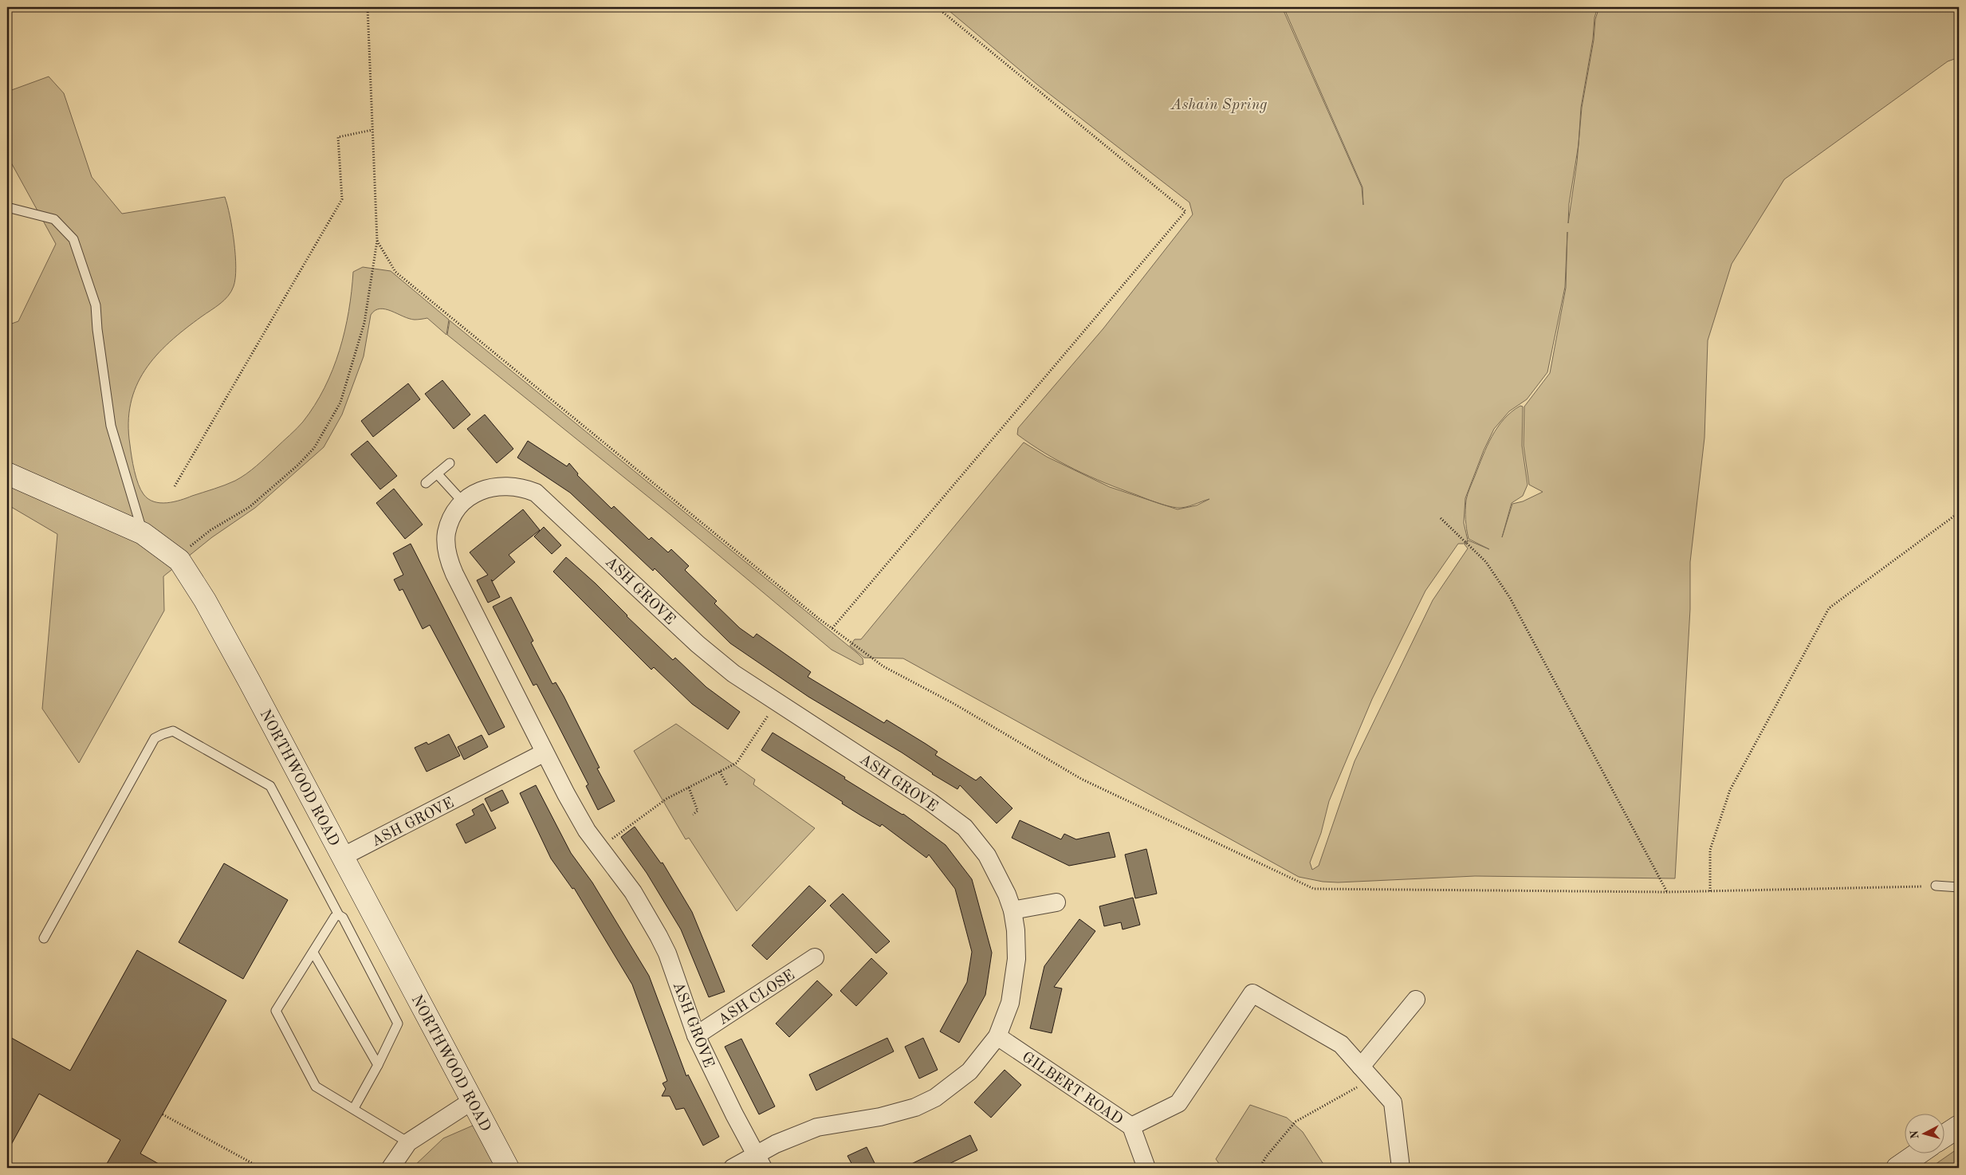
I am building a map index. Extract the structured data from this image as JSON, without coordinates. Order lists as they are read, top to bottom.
{
  "streets": {
    "street": [
      "ASH GROVE",
      "NORTHWOOD ROAD",
      "ASH CLOSE",
      "GILBERT ROAD"
    ]
  },
  "crossings": [
    ["ASH GROVE", "NORTHWOOD ROAD"],
    ["ASH GROVE", "ASH CLOSE"],
    ["ASH GROVE", "GILBERT ROAD"]
  ],
  "parks": ["Ashain Spring"],
  "north": "left"
}
